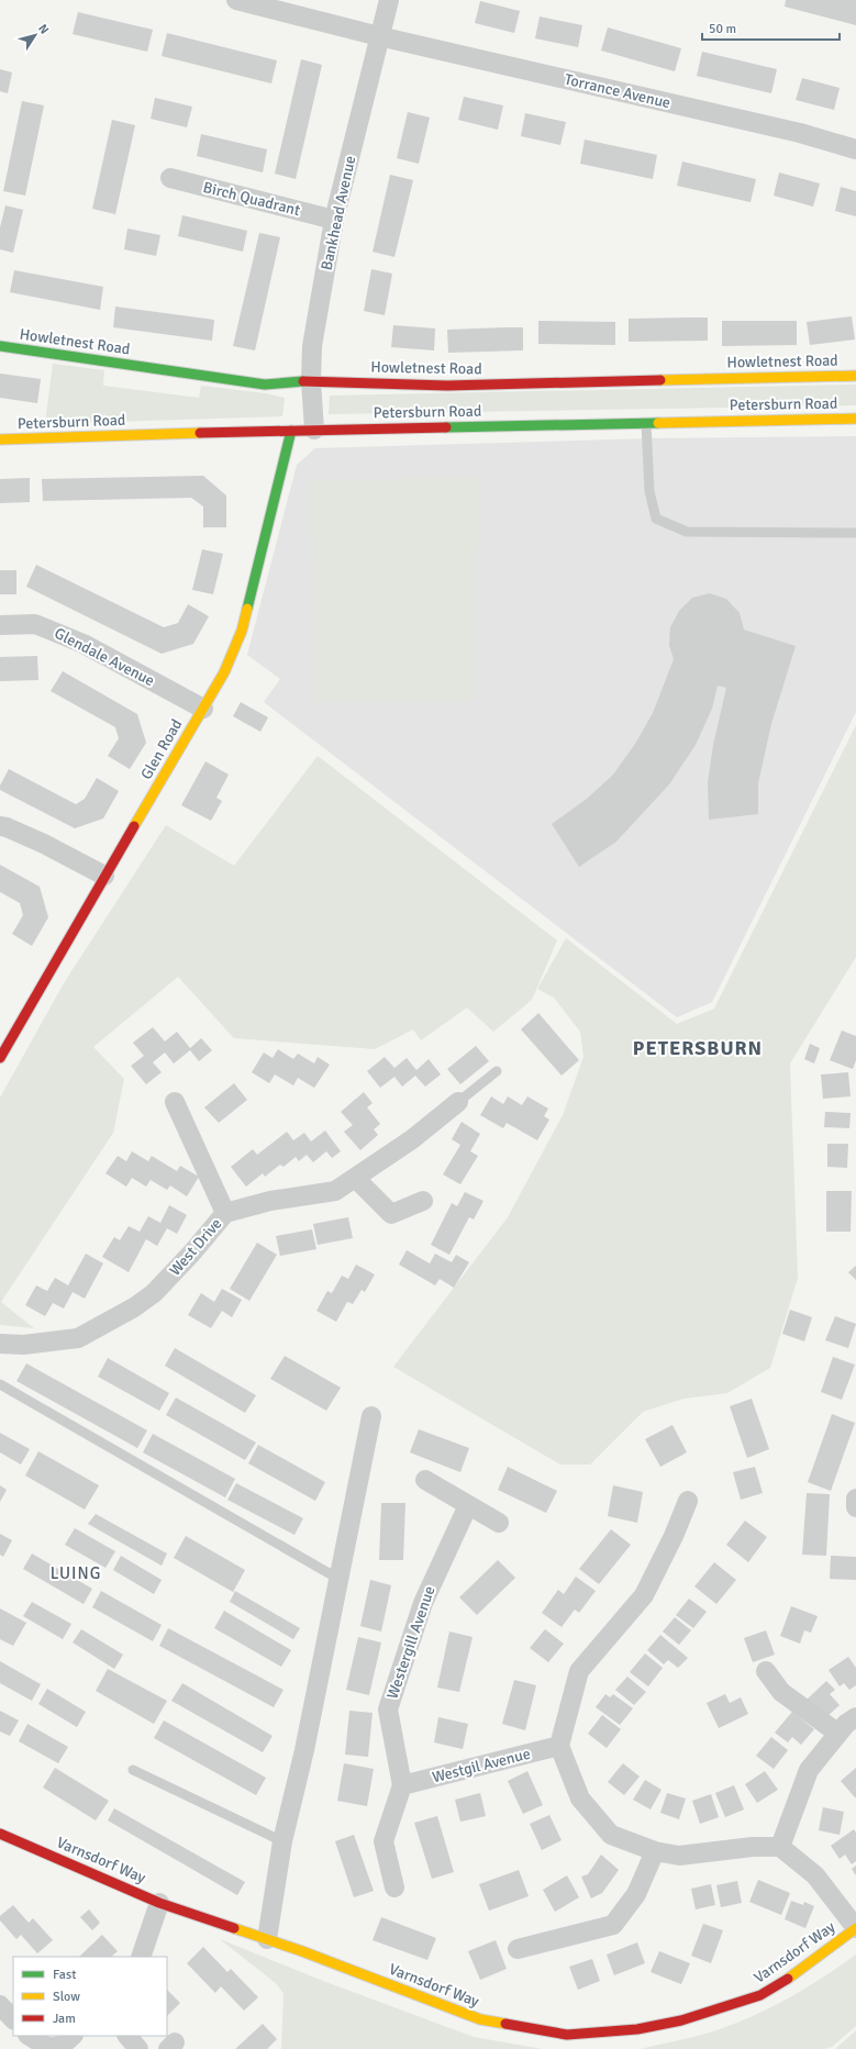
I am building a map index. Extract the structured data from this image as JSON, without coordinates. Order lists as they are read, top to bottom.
{
  "streets": {
    "street": [
      "Torrance Avenue",
      "Birch Quadrant",
      "Bankhead Avenue",
      "Howletnest Road",
      "Petersburn Road",
      "Glendale Avenue",
      "Glen Road",
      "West Drive",
      "Westergill Avenue",
      "Westgil Avenue",
      "Varnsdorf Way"
    ]
  },
  "crossings": [
    ["Torrance Avenue", "Bankhead Avenue"],
    ["Birch Quadrant", "Bankhead Avenue"],
    ["Bankhead Avenue", "Howletnest Road"],
    ["Bankhead Avenue", "Petersburn Road"],
    ["Petersburn Road", "Glen Road"],
    ["Glendale Avenue", "Glen Road"],
    ["Westergill Avenue", "Westgil Avenue"]
  ],
  "districts": ["PETERSBURN", "LUING"],
  "legend": ["Fast", "Slow", "Jam"],
  "scale_bar": "50 m",
  "north": "top right"
}
